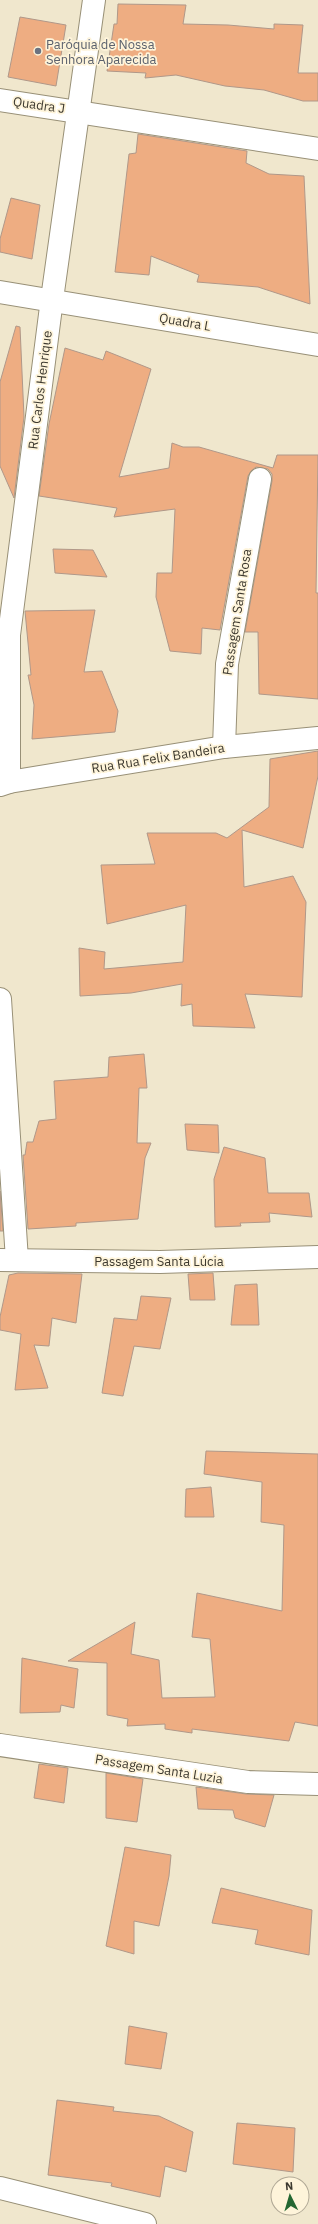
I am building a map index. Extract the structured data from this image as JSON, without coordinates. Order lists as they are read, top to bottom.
{
  "streets": {
    "street": [
      "Quadra J",
      "Quadra L",
      "Rua Carlos Henrique",
      "Passagem Santa Rosa",
      "Rua Rua Felix Bandeira",
      "Passagem Santa Lúcia",
      "Passagem Santa Luzia"
    ]
  },
  "crossings": [
    ["Quadra J", "Rua Carlos Henrique"],
    ["Quadra L", "Rua Carlos Henrique"],
    ["Rua Carlos Henrique", "Rua Rua Felix Bandeira"],
    ["Passagem Santa Rosa", "Rua Rua Felix Bandeira"]
  ],
  "places": ["Paróquia de Nossa Senhora Aparecida"],
  "north": "top"
}
